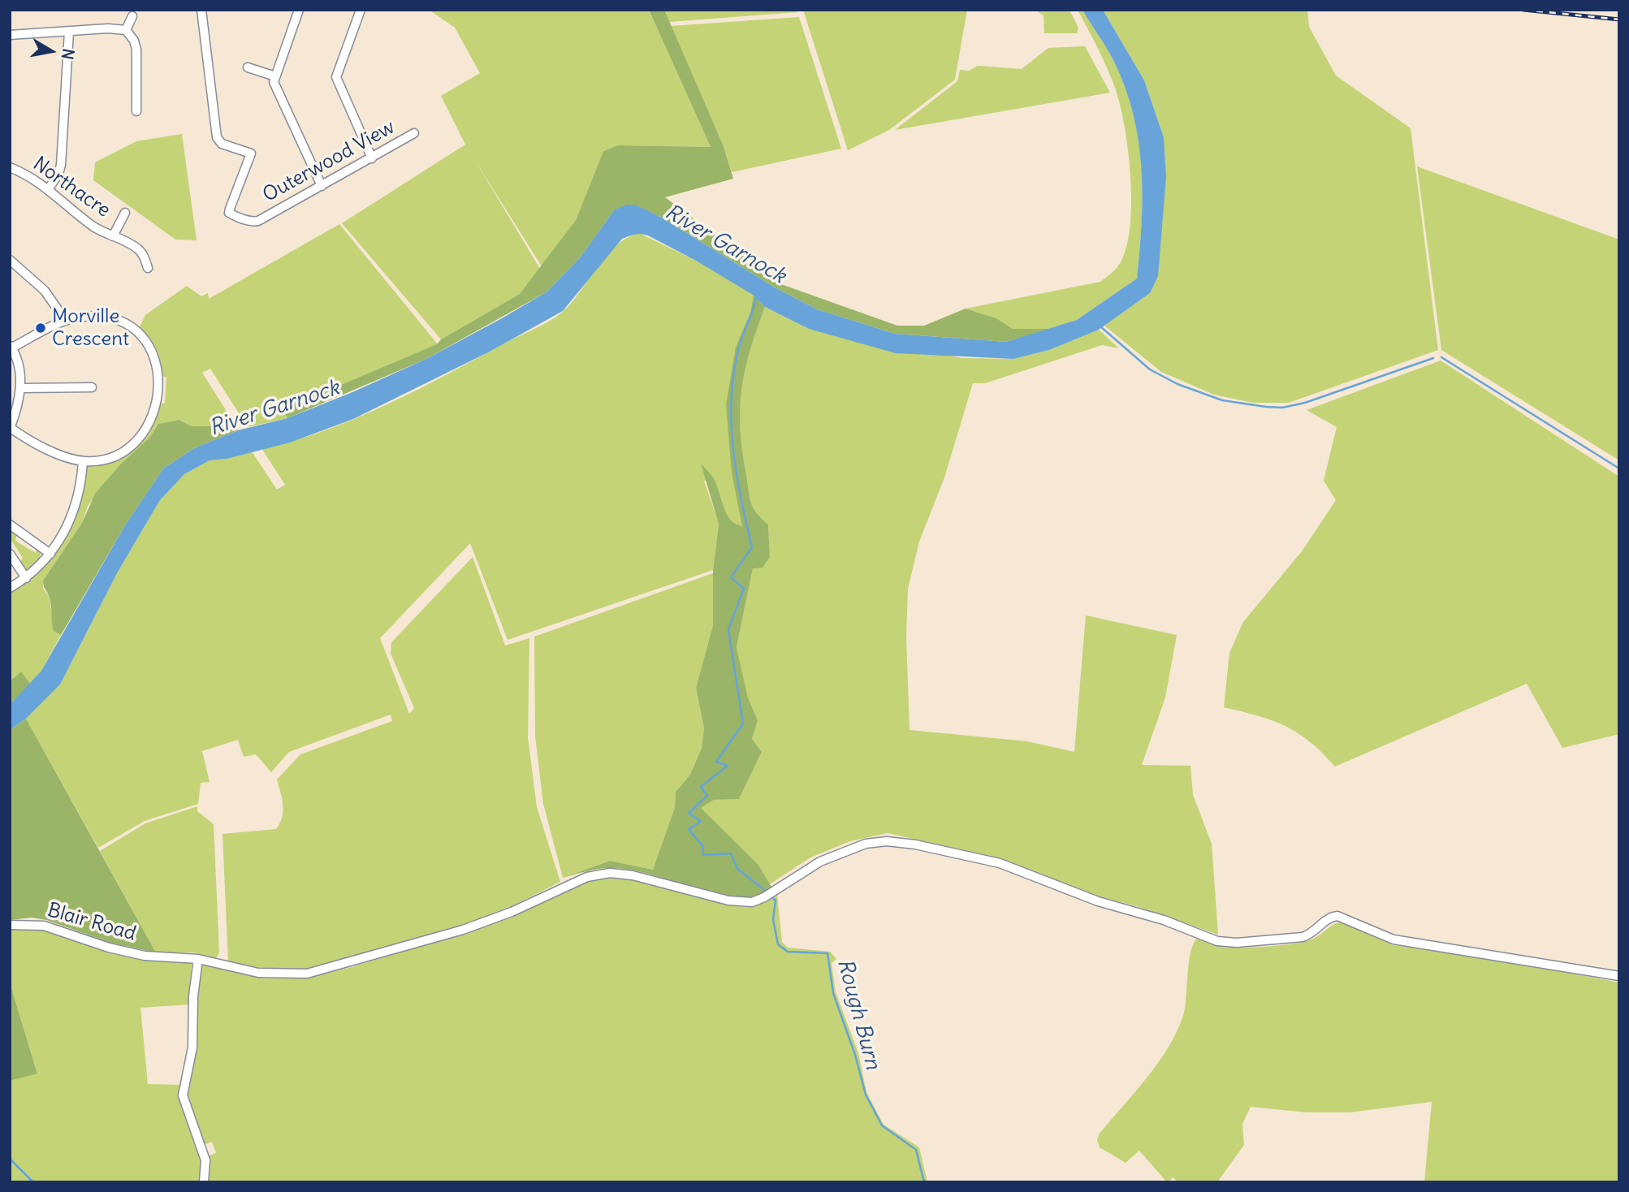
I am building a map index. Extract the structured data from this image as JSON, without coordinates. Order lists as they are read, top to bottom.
{
  "streets": {
    "street": ["Outerwood View", "Northacre", "Blair Road"]
  },
  "water": ["River Garnock", "Rough Burn"],
  "places": ["Morville Crescent"],
  "north": "right"
}
